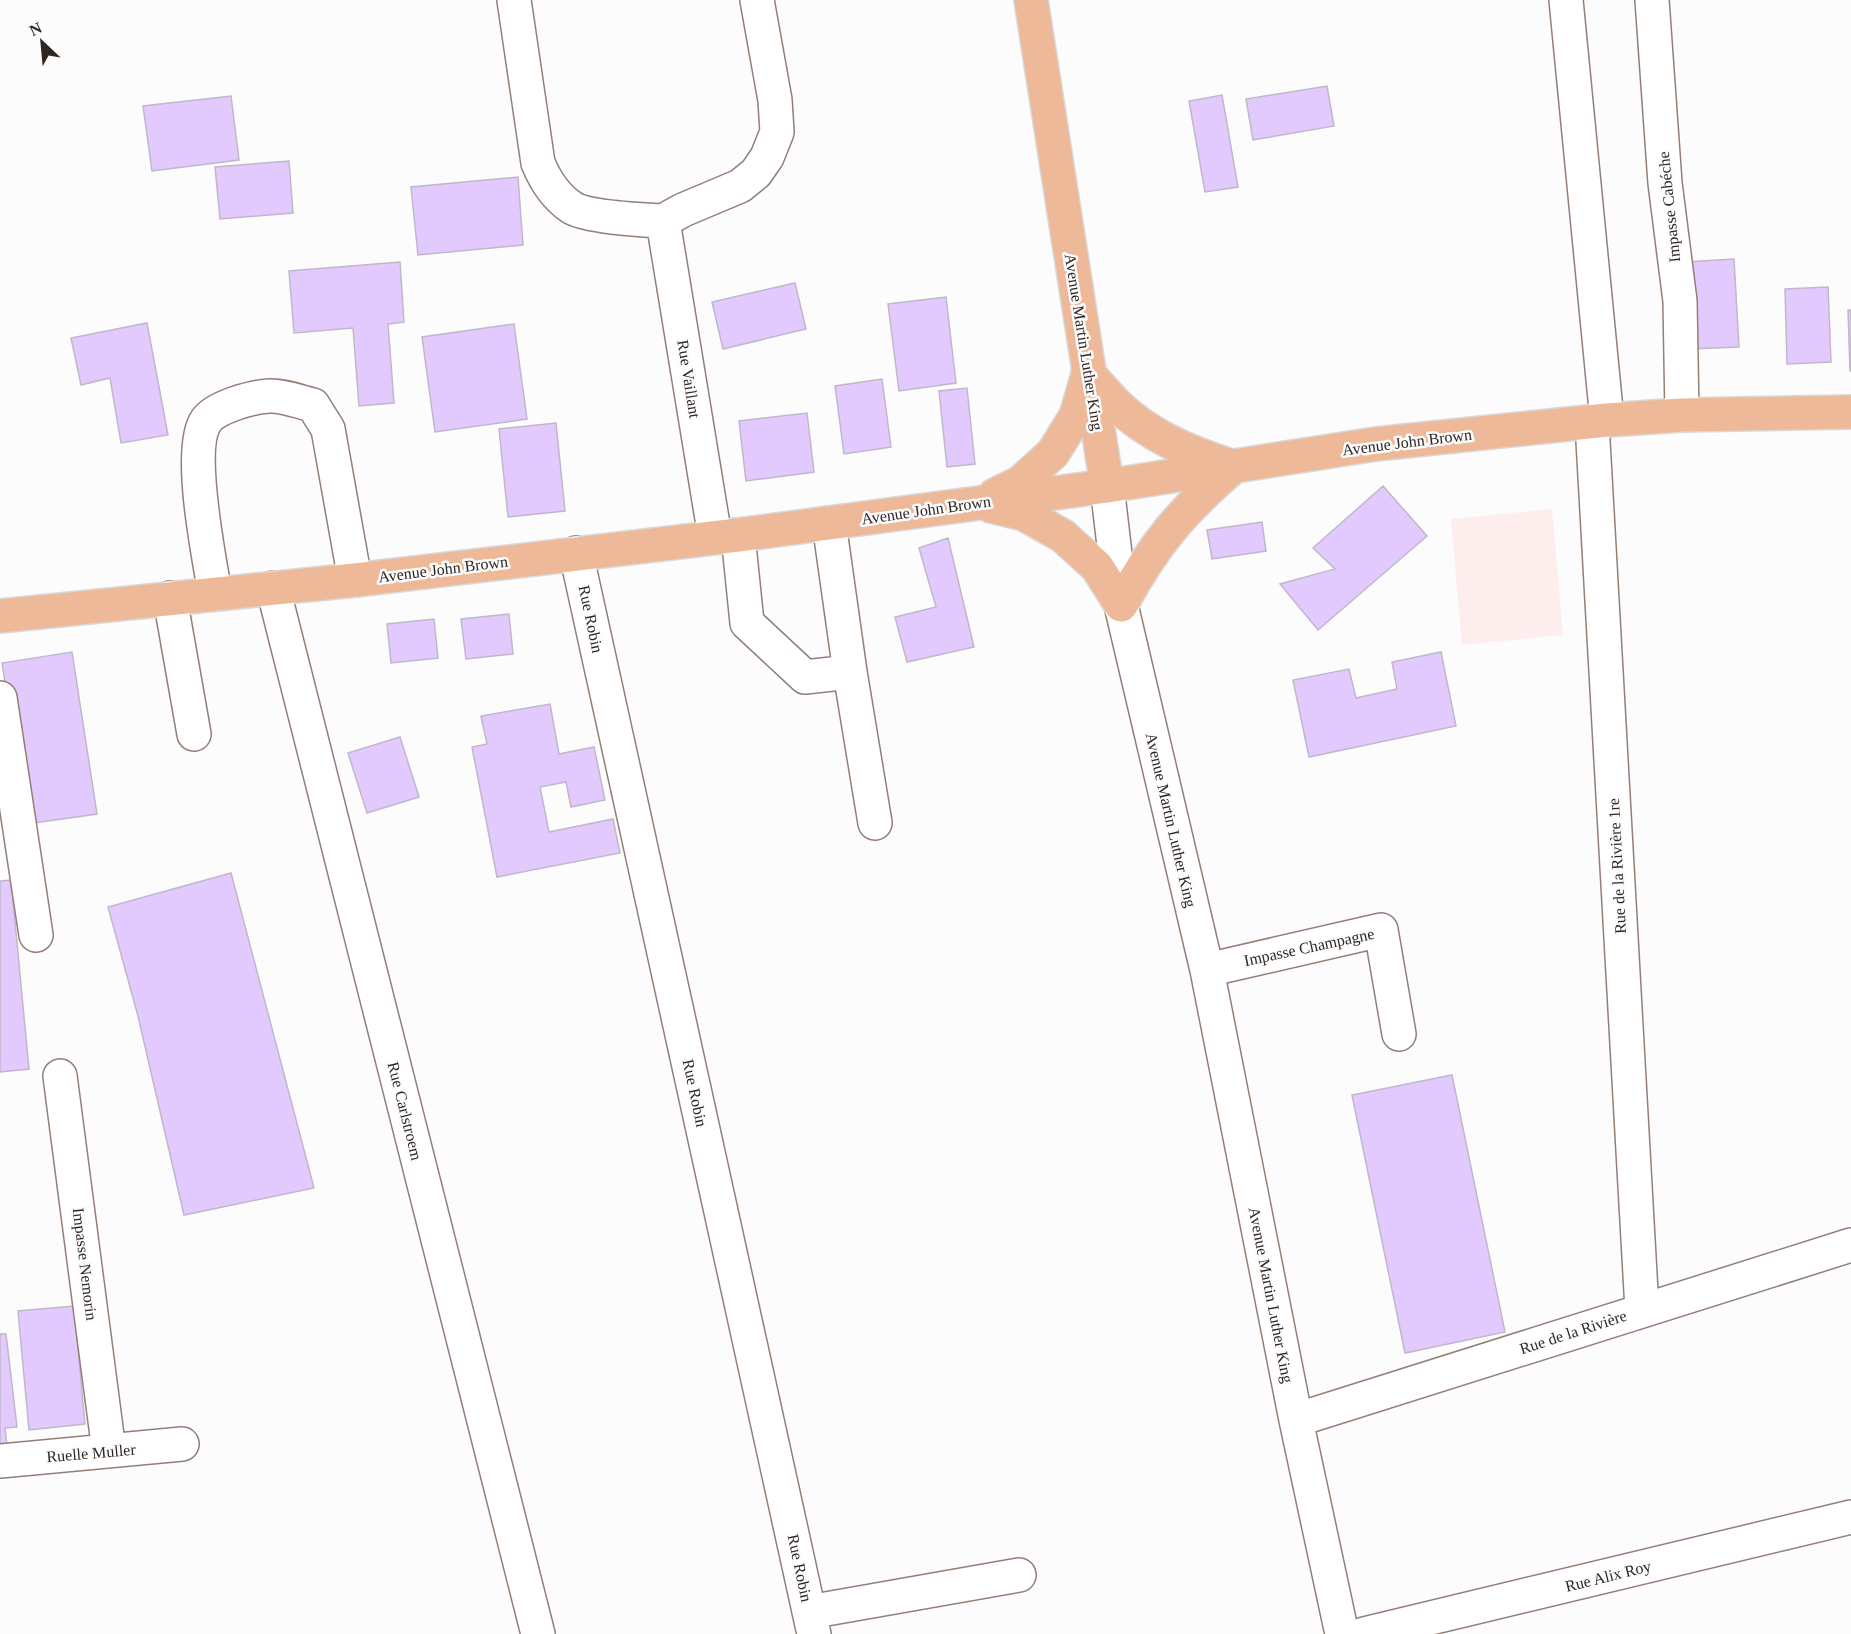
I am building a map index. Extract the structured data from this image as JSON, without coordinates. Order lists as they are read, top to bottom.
{
  "streets": {
    "main road": ["Avenue Martin Luther King", "Avenue John Brown"],
    "street": [
      "Impasse Cabéche",
      "Rue Vaillant",
      "Rue Robin",
      "Rue de la Rivière 1re",
      "Impasse Champagne",
      "Rue Carlstroem",
      "Impasse Nemorin",
      "Rue de la Rivière",
      "Ruelle Muller",
      "Rue Alix Roy"
    ]
  },
  "crossings": [
    ["Impasse Cabéche", "Avenue John Brown"],
    ["Avenue Martin Luther King", "Avenue John Brown"],
    ["Avenue Martin Luther King", "Impasse Champagne"],
    ["Avenue Martin Luther King", "Rue de la Rivière"],
    ["Rue Vaillant", "Avenue John Brown"],
    ["Avenue John Brown", "Rue Robin"],
    ["Avenue John Brown", "Rue de la Rivière 1re"],
    ["Avenue John Brown", "Rue Carlstroem"],
    ["Rue de la Rivière 1re", "Rue de la Rivière"],
    ["Impasse Nemorin", "Ruelle Muller"]
  ],
  "north": "top left"
}
